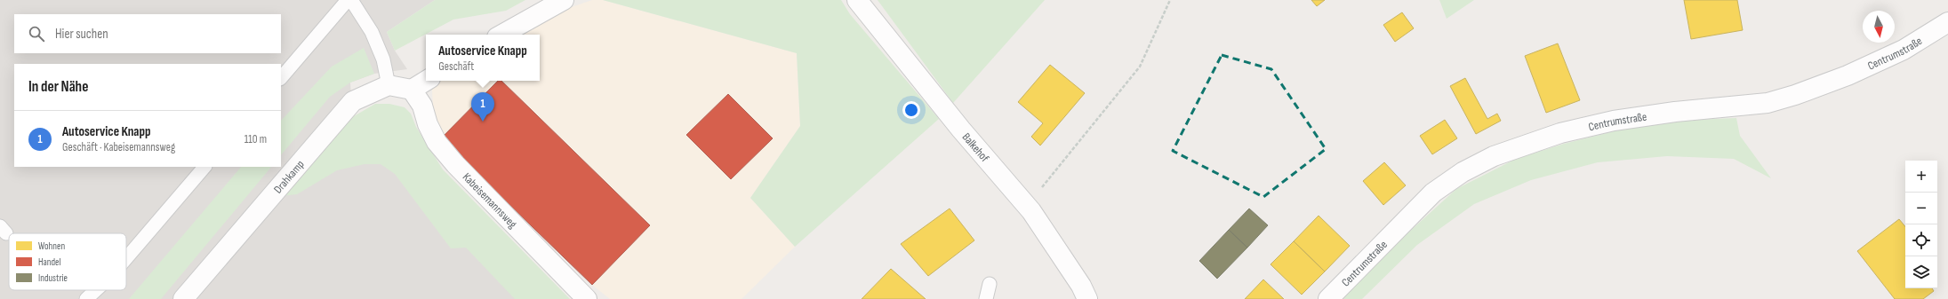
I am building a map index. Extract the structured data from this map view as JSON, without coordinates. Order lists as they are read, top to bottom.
{
  "streets": {
    "street": [
      "Centrumstraße",
      "Balkehof",
      "Drahkamp",
      "Kabeisemannsweg"
    ]
  },
  "legend": ["Wohnen", "Handel", "Industrie"],
  "north": "bottom",
  "page": {
    "search": "Hier suchen",
    "popup": ["Autoservice Knapp", "Geschäft"],
    "heading": "In der Nähe",
    "pins": "1",
    "list": [
      {
        "mark": "1",
        "name": "Autoservice Knapp",
        "note": "Geschäft · Kabeisemannsweg",
        "value": "110 m"
      }
    ],
    "map_buttons": ["+", "−"]
  }
}
